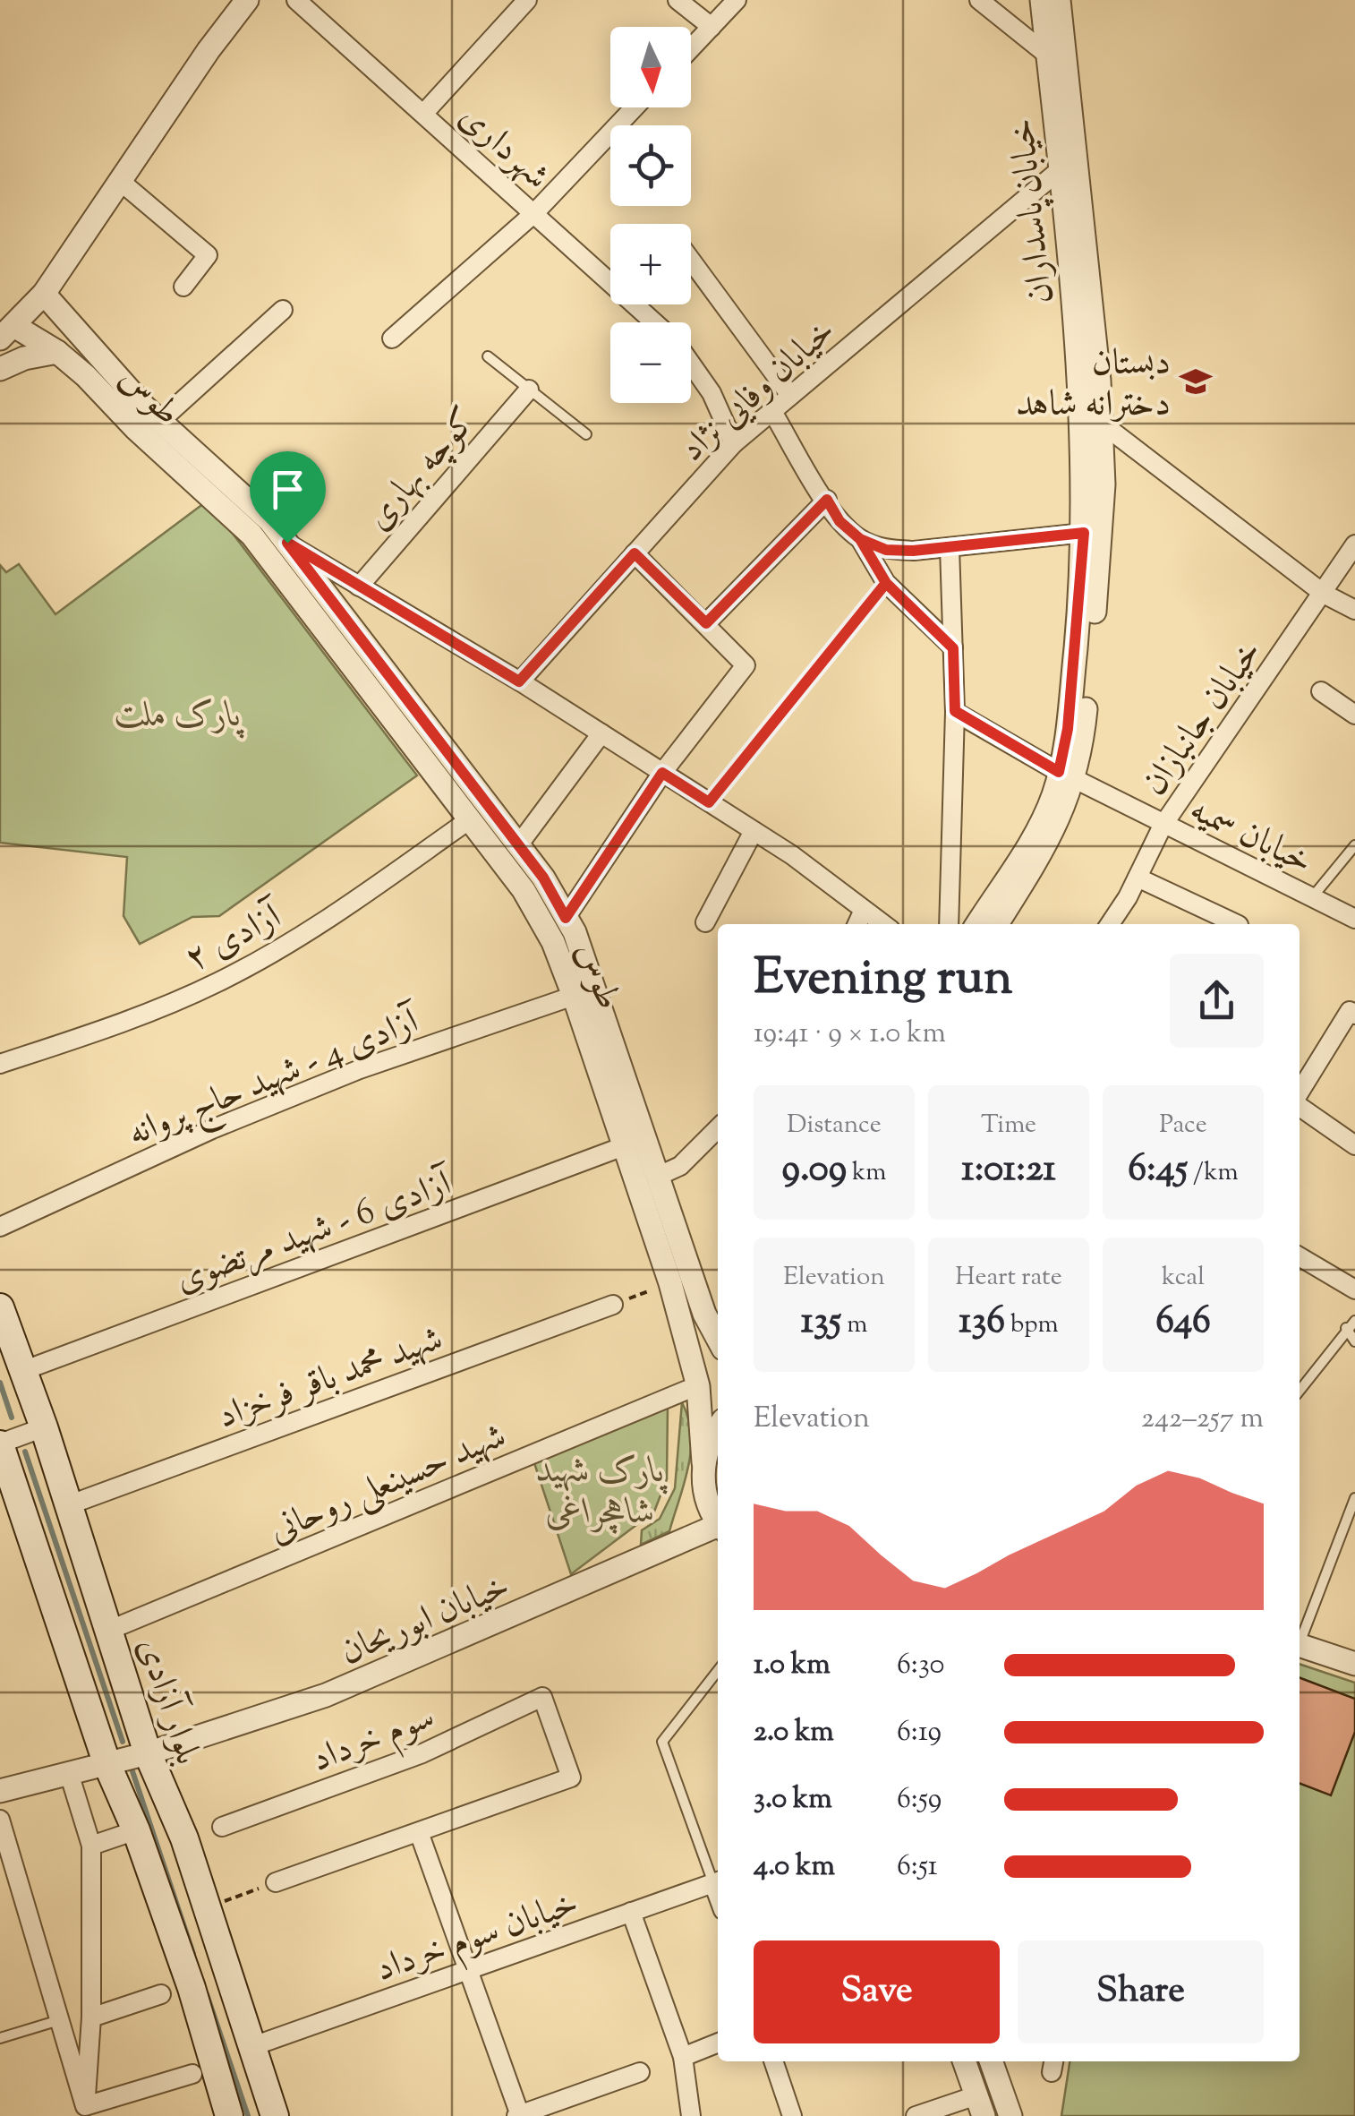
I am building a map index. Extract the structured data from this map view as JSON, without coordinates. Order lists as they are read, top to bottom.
{
  "streets": {
    "main road": ["بلوار آزادی"],
    "street": [
      "شهرداری",
      "خیابان پاسداران",
      "خیابان وفایی نژاد",
      "طوس",
      "کوچه بهاری",
      "خیابان جانبازان",
      "خیابان سمیه",
      "آزادی ۲",
      "آزادی 4 - شهید حاج پروانه",
      "آزادی 6 - شهید مرتضوی",
      "شهید محمد باقر فرخزاد",
      "شهید حسینعلی روحانی",
      "خیابان ابوریحان",
      "سوم خرداد",
      "خیابان سوم خرداد"
    ]
  },
  "crossings": [
    ["شهرداری", "خیابان وفایی نژاد"],
    ["خیابان پاسداران", "خیابان وفایی نژاد"],
    ["خیابان پاسداران", "خیابان سمیه"],
    ["طوس", "آزادی ۲"],
    ["طوس", "آزادی 4 - شهید حاج پروانه"],
    ["طوس", "آزادی 6 - شهید مرتضوی"],
    ["خیابان جانبازان", "خیابان سمیه"],
    ["آزادی 6 - شهید مرتضوی", "بلوار آزادی"],
    ["شهید محمد باقر فرخزاد", "بلوار آزادی"],
    ["شهید حسینعلی روحانی", "بلوار آزادی"],
    ["خیابان ابوریحان", "بلوار آزادی"],
    ["بلوار آزادی", "خیابان سوم خرداد"]
  ],
  "parks": ["پارک ملت", "پارک شهید شاهچراغی"],
  "places": {
    "school or university": ["دبستان دخترانه شاهد"]
  },
  "north": "bottom",
  "page": {
    "map_buttons": ["+", "−"],
    "heading": ["Evening run", "19:41 · 9 × 1.0 km"],
    "stats": [
      ["Distance", "9.09 km"],
      ["Time", "1:01:21"],
      ["Pace", "6:45 /km"],
      ["Elevation", "135 m"],
      ["Heart rate", "136 bpm"],
      ["kcal", "646"]
    ],
    "chart": ["Elevation", "242–257 m"],
    "list": [
      {
        "name": "1.0 km",
        "note": "6:30"
      },
      {
        "name": "2.0 km",
        "note": "6:19"
      },
      {
        "name": "3.0 km",
        "note": "6:59"
      },
      {
        "name": "4.0 km",
        "note": "6:51"
      }
    ],
    "buttons": ["Save", "Share"]
  }
}
